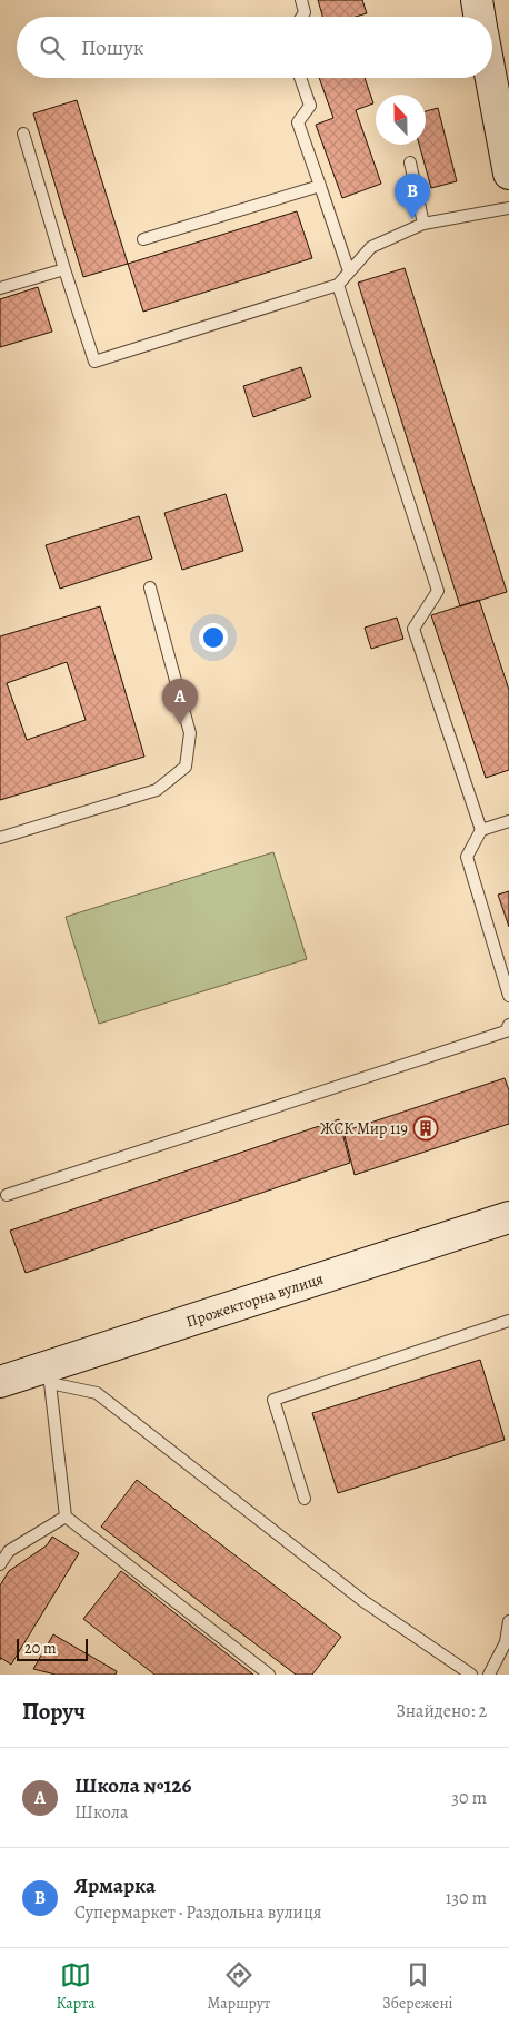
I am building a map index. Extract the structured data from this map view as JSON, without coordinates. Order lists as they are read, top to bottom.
{
  "streets": {
    "street": ["Прожекторна вулиця"]
  },
  "places": {
    "building": ["ЖСК Мир 119"]
  },
  "scale_bar": "20 m",
  "north": "top",
  "page": {
    "search": "Пошук",
    "pins": ["B", "A"],
    "scale": "20 m",
    "heading": ["Поруч", "Знайдено: 2"],
    "list": [
      {
        "mark": "A",
        "name": "Школа №126",
        "note": "Школа",
        "value": "30 m"
      },
      {
        "mark": "B",
        "name": "Ярмарка",
        "note": "Супермаркет · Раздольна вулиця",
        "value": "130 m"
      }
    ],
    "nav": ["Карта", "Маршрут", "Збережені"]
  }
}
